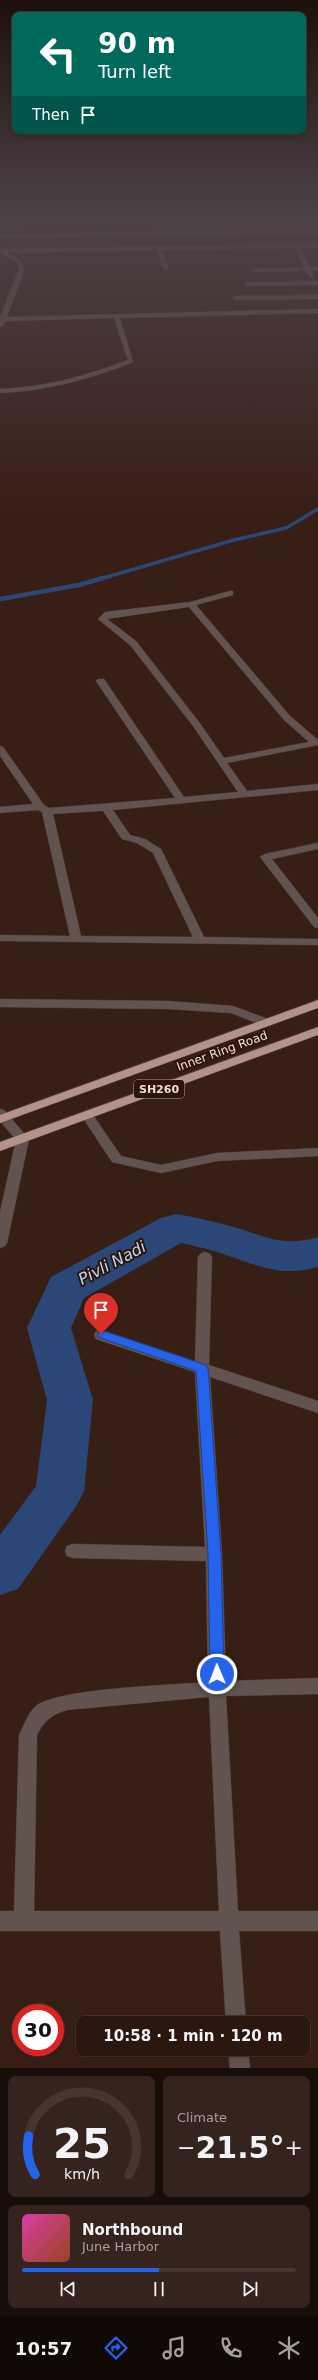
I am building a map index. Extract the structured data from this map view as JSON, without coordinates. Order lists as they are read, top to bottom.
{
  "streets": {
    "highway": ["Inner Ring Road", "SH260"]
  },
  "water": ["Pivli Nadi"],
  "page": {
    "turn": ["90 m", "Turn left"],
    "then": "Then",
    "limit": "30",
    "trip": "10:58 · 1 min · 120 m",
    "tile": "Climate",
    "heat": ["−", "21.5°", "+"],
    "song": ["Northbound", "June Harbor"],
    "tabs": "10:57",
    "gauge": ["25", "km/h"]
  }
}
